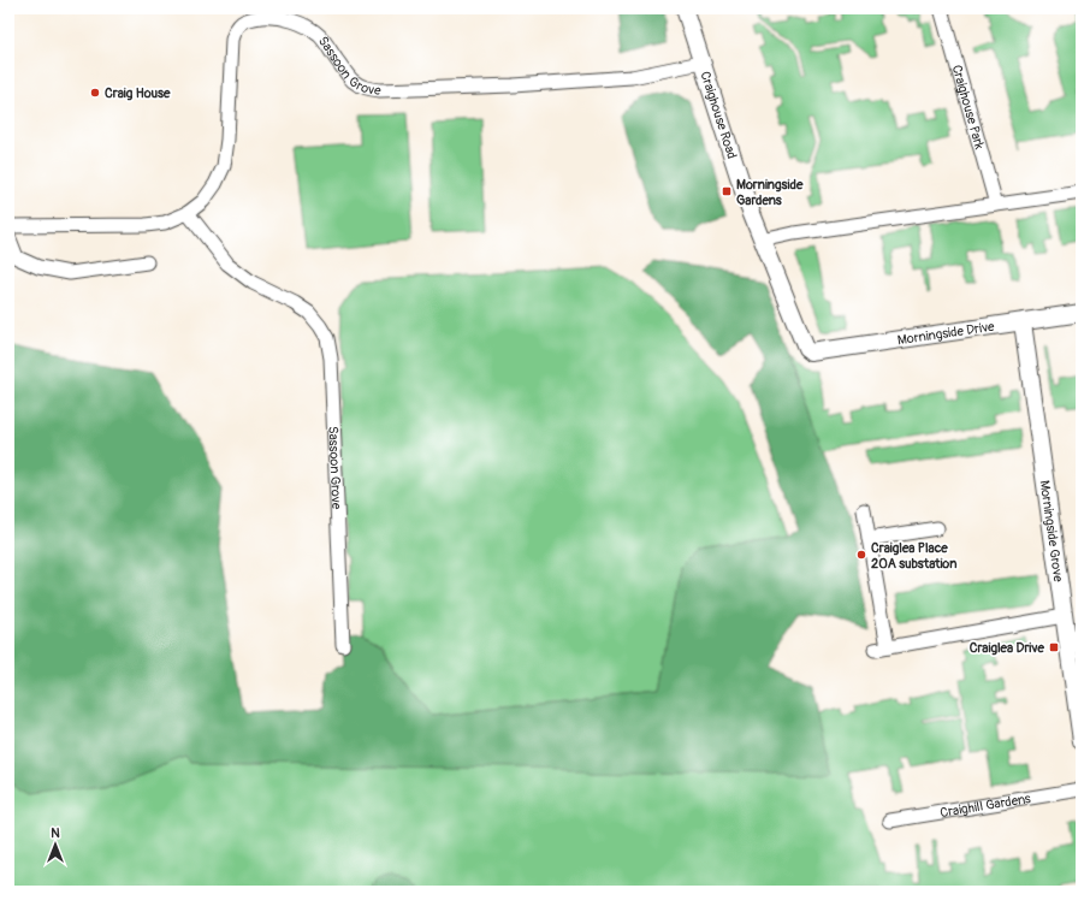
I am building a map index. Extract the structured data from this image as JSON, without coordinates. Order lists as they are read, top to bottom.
{
  "streets": {
    "street": [
      "Sassoon Grove",
      "Craighouse Park",
      "Craighouse Road",
      "Morningside Drive",
      "Morningside Grove",
      "Craighill Gardens"
    ]
  },
  "crossings": [
    ["Sassoon Grove", "Craighouse Road"],
    ["Craighouse Road", "Morningside Drive"],
    ["Morningside Drive", "Morningside Grove"]
  ],
  "places": {
    "other": ["Craig House", "Craiglea Place 20A substation"],
    "transit": ["Morningside Gardens", "Craiglea Drive"]
  },
  "north": "top"
}
